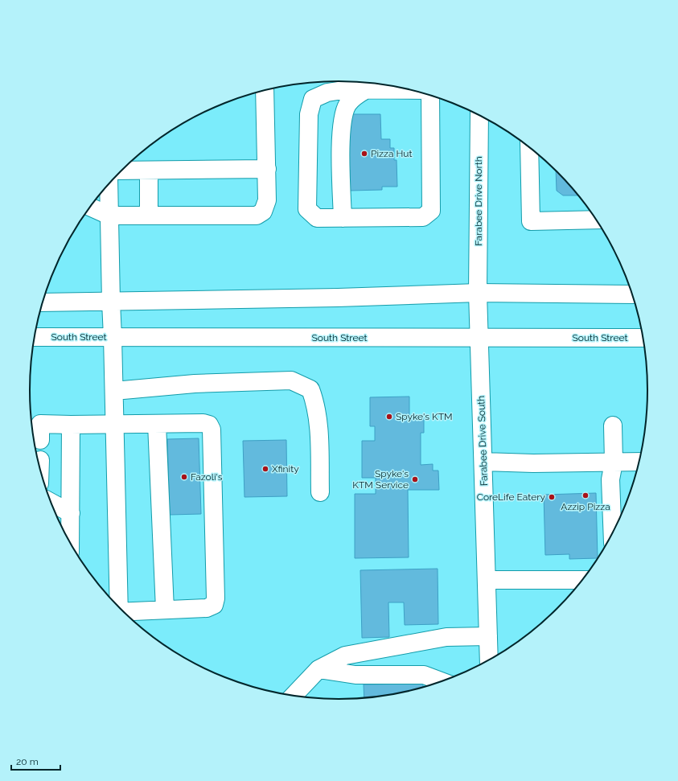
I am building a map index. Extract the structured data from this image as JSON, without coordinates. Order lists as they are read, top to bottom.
{
  "streets": {
    "main road": ["Farabee Drive North", "South Street", "Farabee Drive South"]
  },
  "crossings": [
    ["Farabee Drive North", "Farabee Drive South"],
    ["South Street", "Farabee Drive South"]
  ],
  "places": [
    "Pizza Hut",
    "Spyke's KTM",
    "Xfinity",
    "Fazoli's",
    "Spyke's KTM Service",
    "Azzip Pizza",
    "CoreLife Eatery"
  ],
  "scale_bar": "20 m"
}
